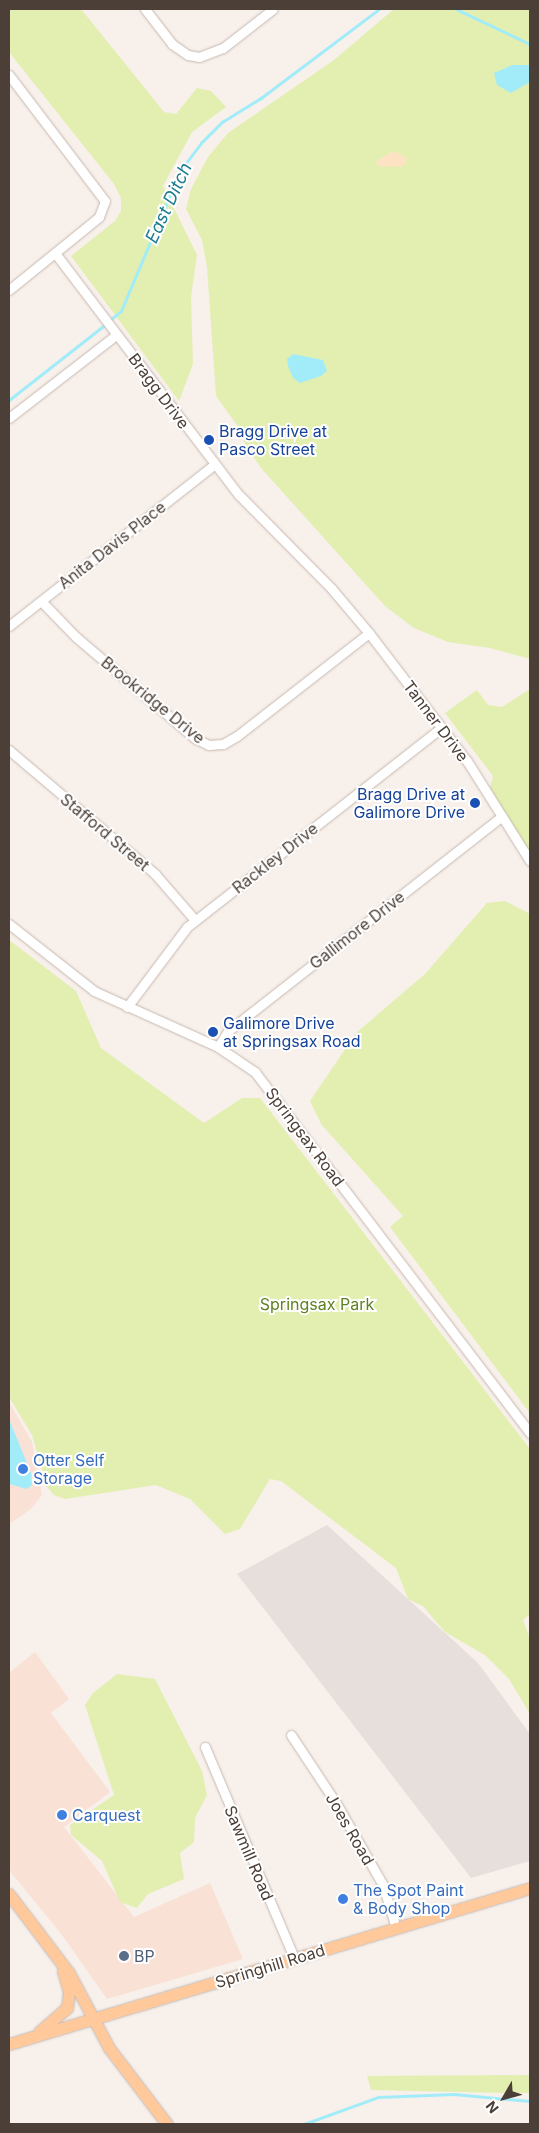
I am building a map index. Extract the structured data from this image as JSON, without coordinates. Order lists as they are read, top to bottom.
{
  "streets": {
    "main road": ["Springhill Road"],
    "street": [
      "Bragg Drive",
      "Anita Davis Place",
      "Brookridge Drive",
      "Tanner Drive",
      "Stafford Street",
      "Rackley Drive",
      "Gallimore Drive",
      "Springsax Road",
      "Joes Road",
      "Sawmill Road"
    ]
  },
  "crossings": [
    ["Bragg Drive", "Anita Davis Place"],
    ["Bragg Drive", "Tanner Drive"],
    ["Anita Davis Place", "Brookridge Drive"],
    ["Brookridge Drive", "Tanner Drive"],
    ["Tanner Drive", "Rackley Drive"],
    ["Tanner Drive", "Gallimore Drive"],
    ["Stafford Street", "Rackley Drive"],
    ["Rackley Drive", "Springsax Road"],
    ["Gallimore Drive", "Springsax Road"],
    ["Joes Road", "Springhill Road"],
    ["Sawmill Road", "Springhill Road"]
  ],
  "water": ["East Ditch"],
  "parks": ["Springsax Park"],
  "places": [
    "Bragg Drive at Pasco Street",
    "Bragg Drive at Galimore Drive",
    "Galimore Drive at Springsax Road",
    "Otter Self Storage",
    "Carquest",
    "The Spot Paint & Body Shop",
    "BP"
  ],
  "north": "bottom left"
}
